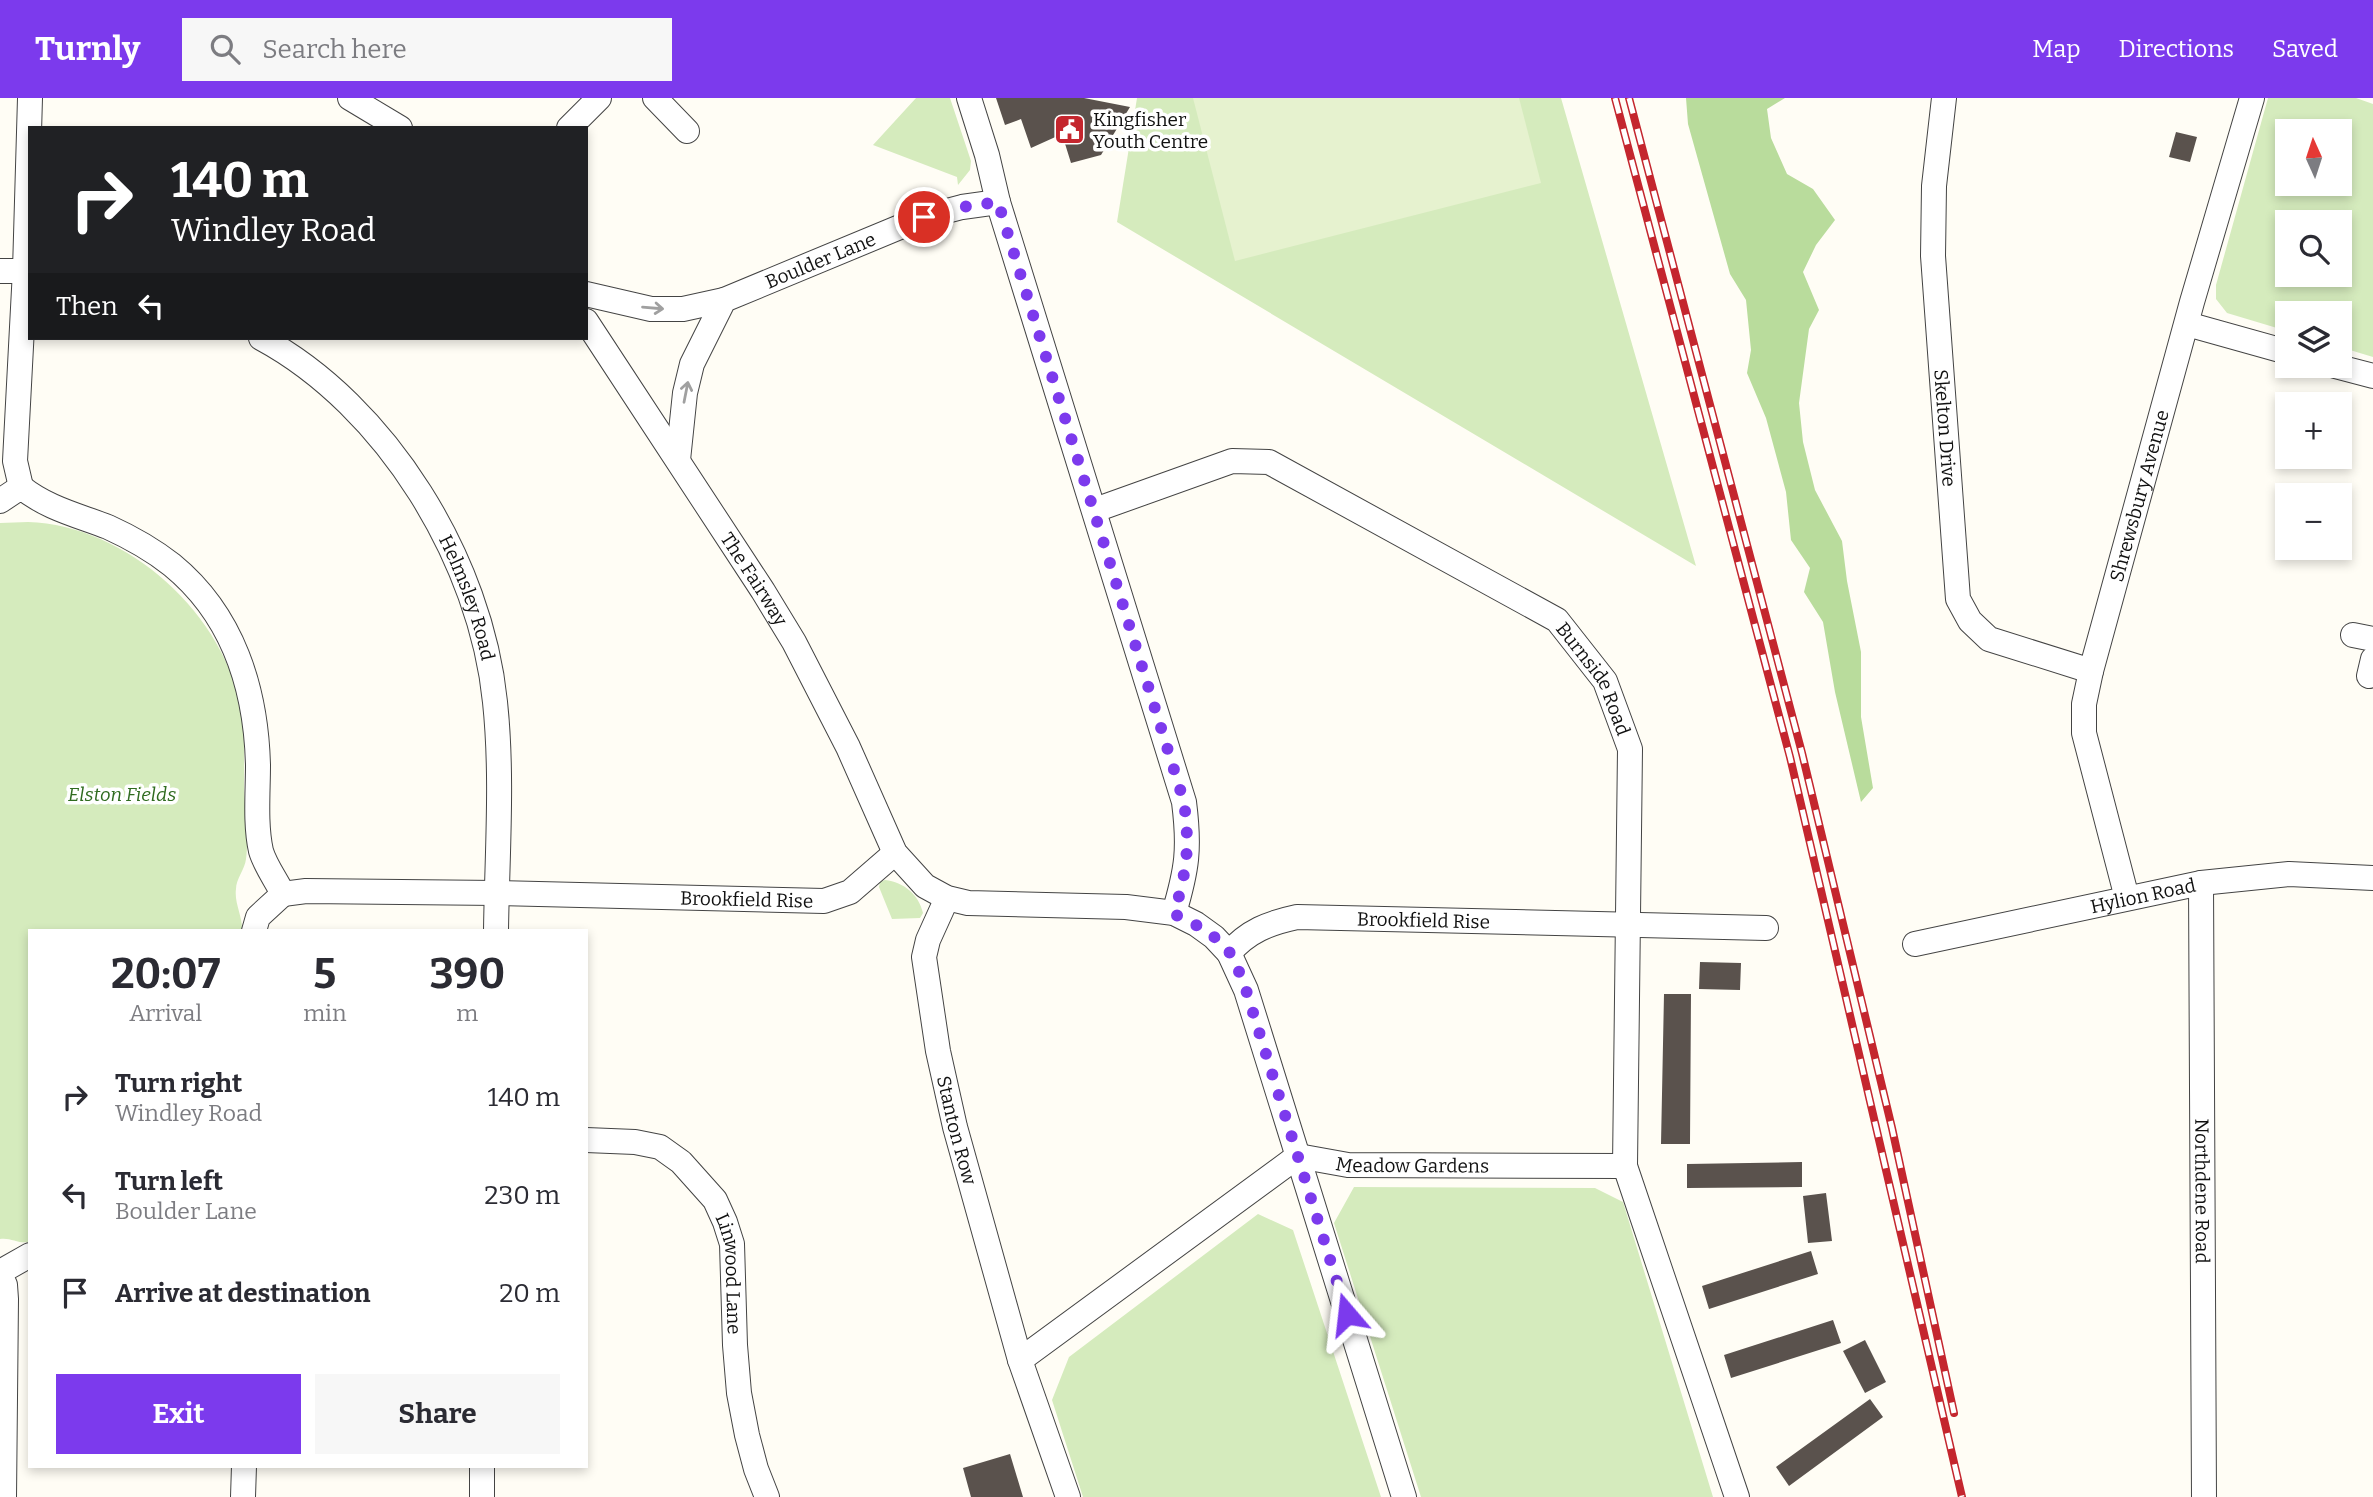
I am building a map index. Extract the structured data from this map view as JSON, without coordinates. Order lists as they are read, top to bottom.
{
  "streets": {
    "street": [
      "Boulder Lane",
      "Skelton Drive",
      "Shrewsbury Avenue",
      "The Fairway",
      "Helmsley Road",
      "Burnside Road",
      "Hylion Road",
      "Brookfield Rise",
      "Stanton Row",
      "Meadow Gardens",
      "Northdene Road",
      "Linwood Lane"
    ]
  },
  "crossings": [
    ["Skelton Drive", "Shrewsbury Avenue"],
    ["Shrewsbury Avenue", "Hylion Road"],
    ["The Fairway", "Brookfield Rise"],
    ["Helmsley Road", "Brookfield Rise"],
    ["Burnside Road", "Brookfield Rise"],
    ["Burnside Road", "Meadow Gardens"],
    ["Hylion Road", "Northdene Road"]
  ],
  "parks": ["Elston Fields"],
  "places": {
    "public building": ["Kingfisher Youth Centre"]
  },
  "north": "top",
  "page": {
    "header": "Turnly",
    "search": "Search here",
    "nav": ["Map", "Directions", "Saved"],
    "map_buttons": ["+", "−"],
    "turn": ["140 m", "Windley Road"],
    "then": "Then",
    "eta": [
      "20:07",
      "Arrival",
      "5",
      "min",
      "390",
      "m"
    ],
    "list": [
      {
        "name": "Turn right",
        "note": "Windley Road",
        "value": "140 m"
      },
      {
        "name": "Turn left",
        "note": "Boulder Lane",
        "value": "230 m"
      },
      {
        "name": "Arrive at destination",
        "value": "20 m"
      }
    ],
    "buttons": ["Exit", "Share"]
  }
}
